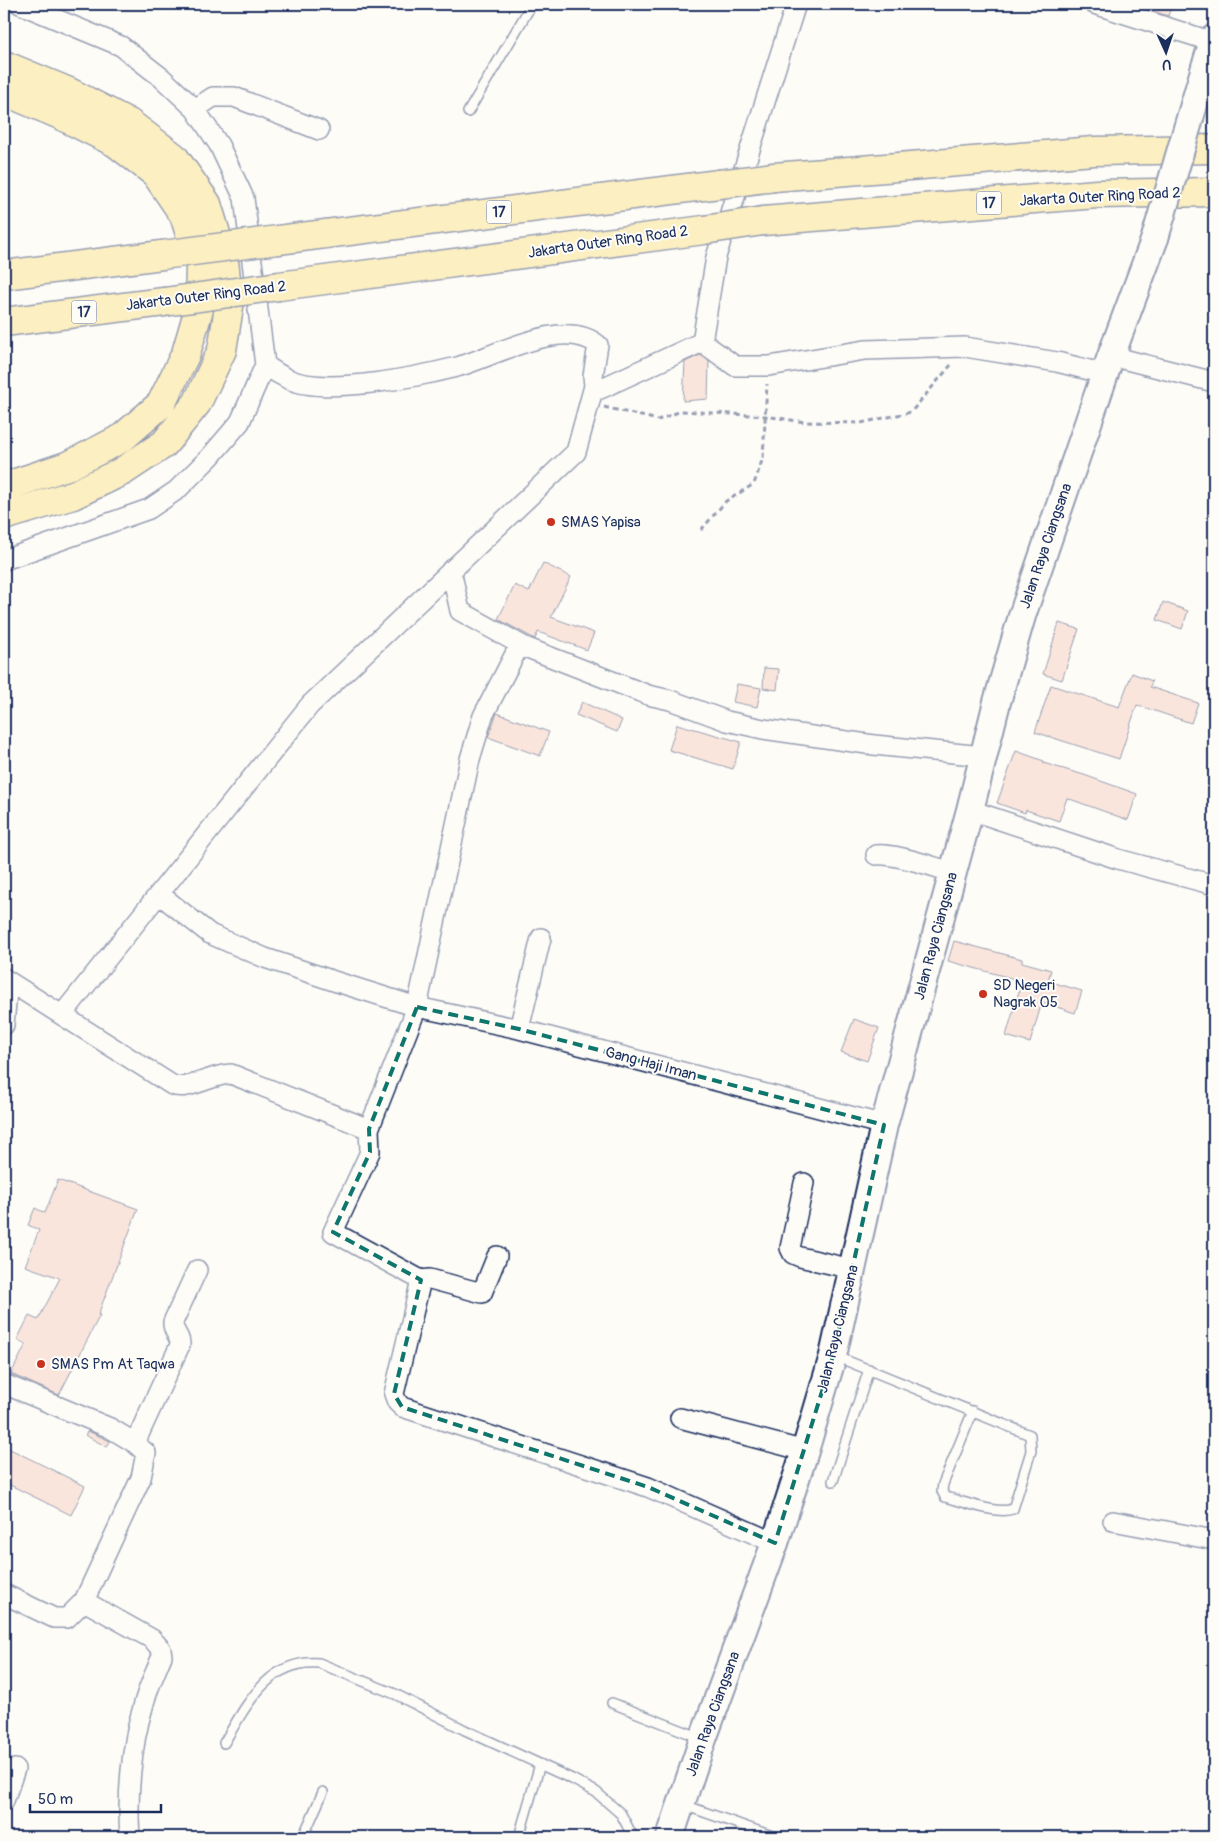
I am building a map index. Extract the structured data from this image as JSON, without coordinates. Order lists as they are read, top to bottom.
{
  "streets": {
    "highway": ["Jakarta Outer Ring Road 2", "17"],
    "main road": ["Jalan Raya Ciangsana"],
    "street": ["Gang Haji Iman"]
  },
  "crossings": [
    ["Jalan Raya Ciangsana", "Gang Haji Iman"]
  ],
  "places": ["SMAS Yapisa", "SD Negeri Nagrak 05", "SMAS Pm At Taqwa"],
  "scale_bar": "50 m",
  "north": "bottom"
}
